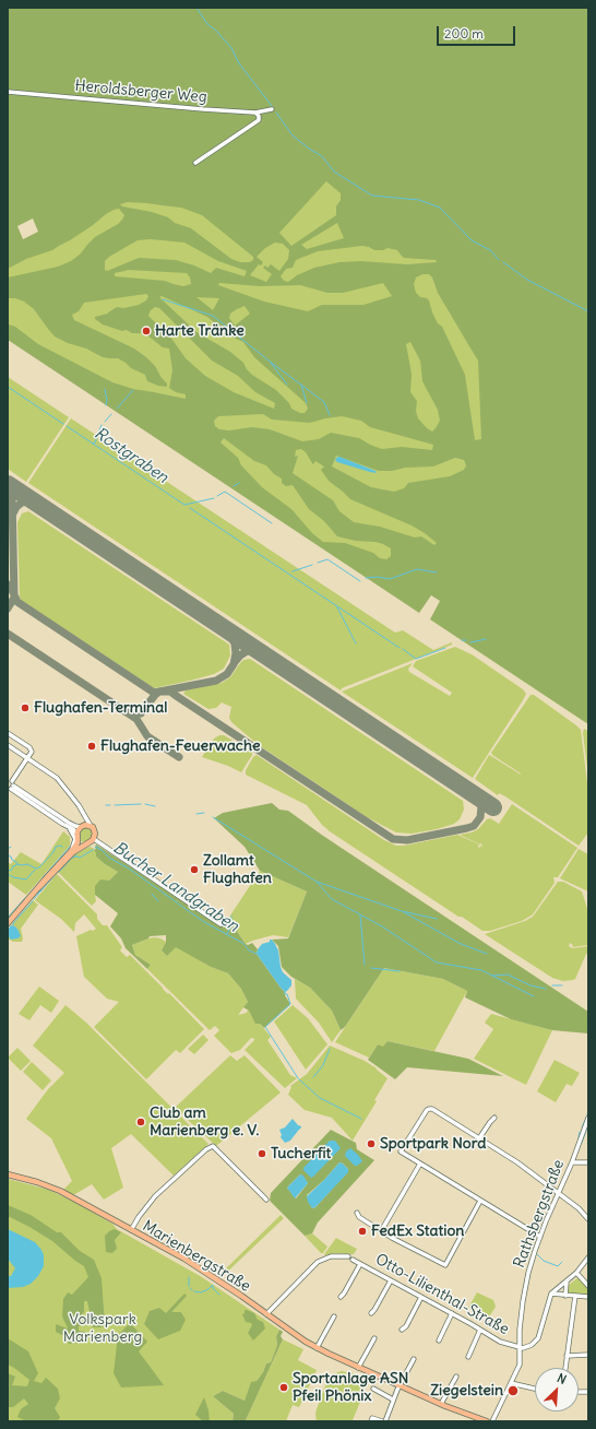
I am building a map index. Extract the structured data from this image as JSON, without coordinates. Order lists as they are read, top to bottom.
{
  "streets": {
    "main road": ["Marienbergstraße"],
    "street": ["Heroldsberger Weg", "Rathsbergstraße", "Otto-Lilienthal-Straße"]
  },
  "crossings": [
    ["Rathsbergstraße", "Otto-Lilienthal-Straße"],
    ["Marienbergstraße", "Otto-Lilienthal-Straße"]
  ],
  "water": ["Rostgraben", "Bucher Landgraben"],
  "parks": ["Volkspark Marienberg"],
  "places": [
    "Harte Tränke",
    "Flughafen-Terminal",
    "Flughafen-Feuerwache",
    "Zollamt Flughafen",
    "Club am Marienberg e. V.",
    "Sportpark Nord",
    "Tucherfit",
    "FedEx Station",
    "Sportanlage ASN Pfeil Phönix",
    "Ziegelstein"
  ],
  "scale_bar": "200 m",
  "north": "top right"
}
